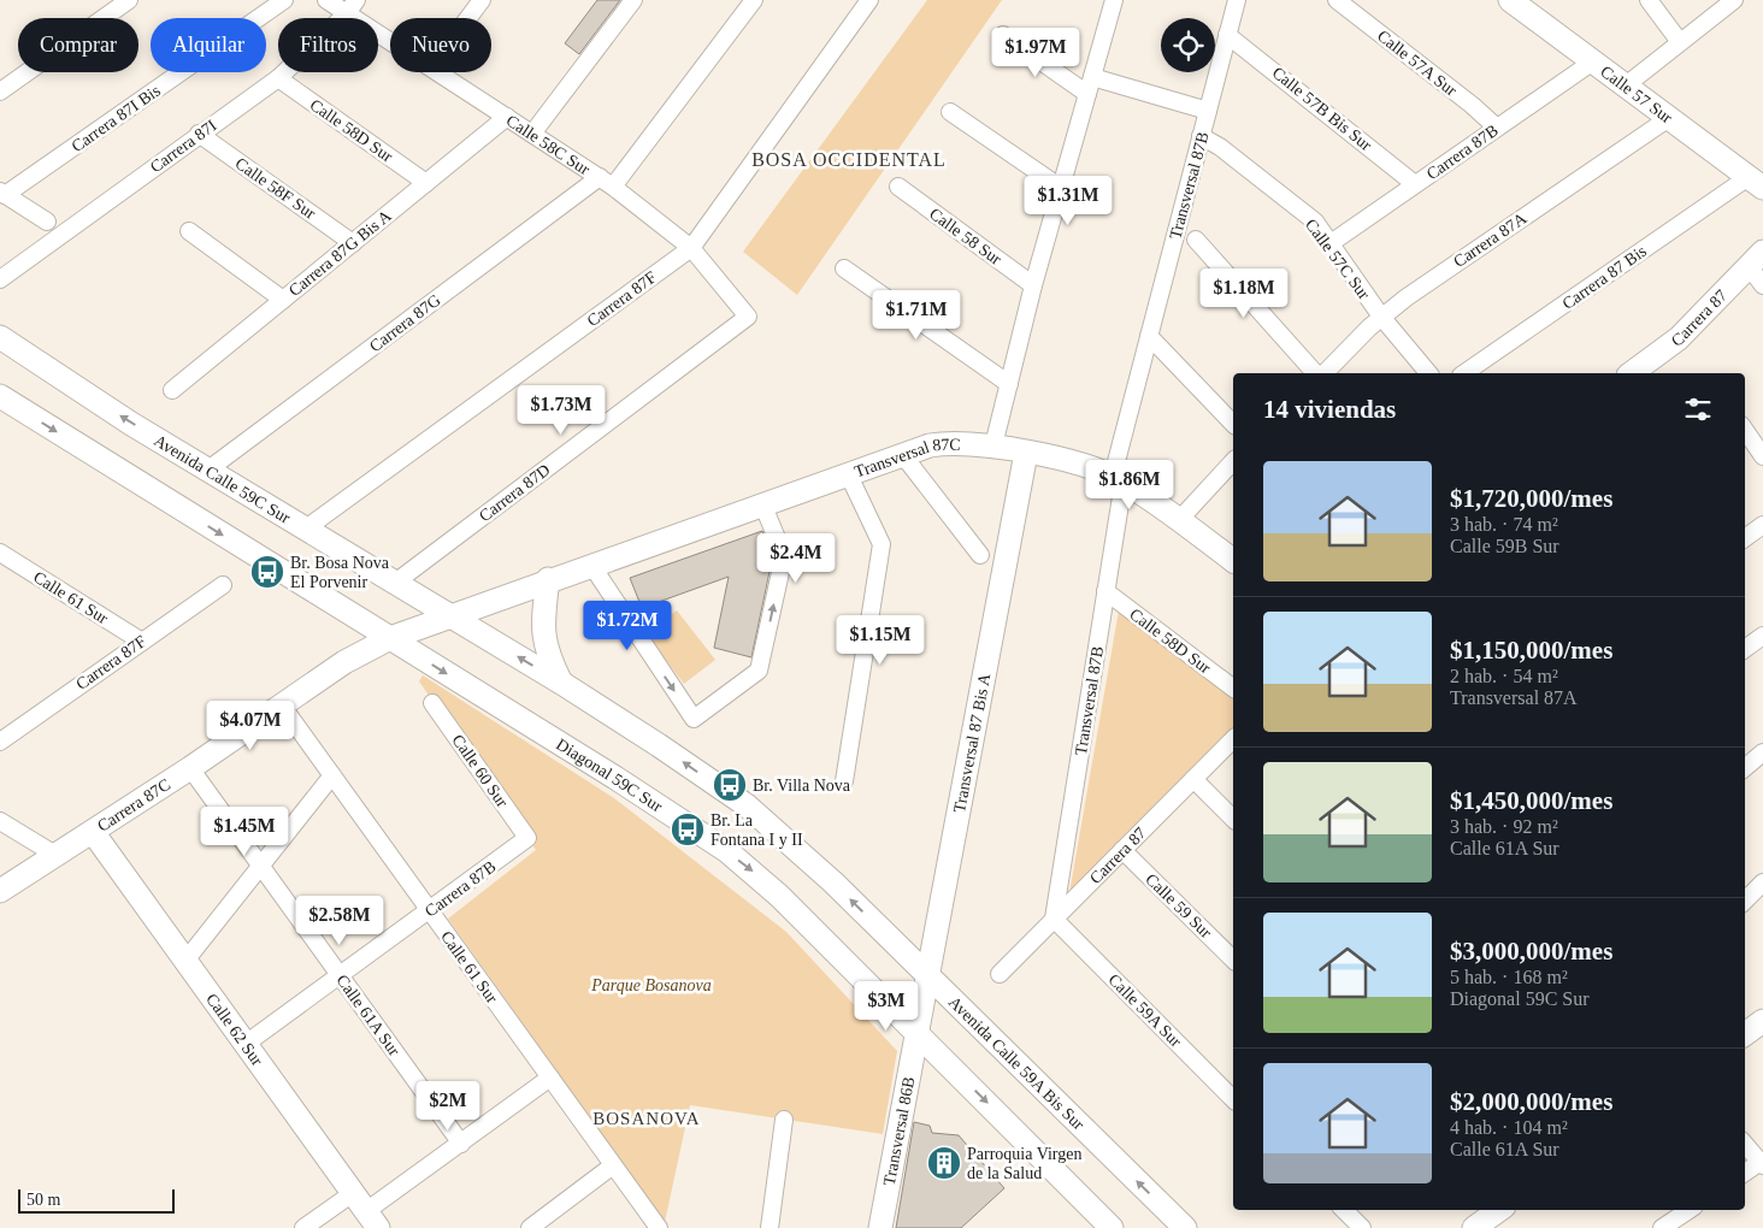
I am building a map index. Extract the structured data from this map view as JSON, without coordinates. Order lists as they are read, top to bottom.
{
  "streets": {
    "street": [
      "Calle 57A Sur",
      "Calle 57 Sur",
      "Calle 57B Bis Sur",
      "Carrera 87I Bis",
      "Calle 58D Sur",
      "Calle 58C Sur",
      "Carrera 87I",
      "Carrera 87B",
      "Transversal 87B",
      "Calle 58F Sur",
      "Calle 58 Sur",
      "Carrera 87A",
      "Carrera 87G Bis A",
      "Calle 57C Sur",
      "Carrera 87 Bis",
      "Carrera 87F",
      "Carrera 87",
      "Carrera 87G",
      "Transversal 87C",
      "Avenida Calle 59C Sur",
      "Carrera 87D",
      "Calle 61 Sur",
      "Transversal 87 Bis A",
      "Calle 60 Sur",
      "Diagonal 59C Sur",
      "Carrera 87C",
      "Calle 59 Sur",
      "Calle 59A Sur",
      "Calle 61A Sur",
      "Calle 62 Sur",
      "Avenida Calle 59A Bis Sur",
      "Transversal 86B"
    ]
  },
  "crossings": [
    ["Calle 57A Sur", "Carrera 87B"],
    ["Calle 57 Sur", "Carrera 87B"],
    ["Calle 57 Sur", "Carrera 87A"],
    ["Calle 57 Sur", "Carrera 87 Bis"],
    ["Calle 57B Bis Sur", "Carrera 87B"],
    ["Calle 57B Bis Sur", "Transversal 87B"],
    ["Calle 58D Sur", "Carrera 87I"],
    ["Calle 58D Sur", "Transversal 87B"],
    ["Calle 58D Sur", "Carrera 87G Bis A"],
    ["Calle 58C Sur", "Carrera 87I"],
    ["Calle 58C Sur", "Carrera 87G Bis A"],
    ["Calle 58C Sur", "Carrera 87F"],
    ["Calle 58C Sur", "Carrera 87G"],
    ["Calle 58C Sur", "Carrera 87D"],
    ["Carrera 87I", "Calle 58F Sur"],
    ["Carrera 87B", "Calle 57C Sur"],
    ["Carrera 87B", "Calle 61 Sur"],
    ["Carrera 87B", "Calle 60 Sur"],
    ["Carrera 87B", "Calle 61A Sur"],
    ["Carrera 87B", "Calle 62 Sur"],
    ["Transversal 87B", "Calle 57C Sur"],
    ["Transversal 87B", "Carrera 87"],
    ["Transversal 87B", "Calle 59A Sur"],
    ["Calle 58F Sur", "Carrera 87G Bis A"],
    ["Carrera 87A", "Calle 57C Sur"],
    ["Carrera 87F", "Avenida Calle 59C Sur"],
    ["Carrera 87F", "Calle 61 Sur"],
    ["Carrera 87", "Calle 59 Sur"],
    ["Carrera 87", "Calle 59A Sur"],
    ["Carrera 87G", "Avenida Calle 59C Sur"],
    ["Transversal 87C", "Avenida Calle 59C Sur"],
    ["Transversal 87C", "Diagonal 59C Sur"],
    ["Transversal 87C", "Carrera 87C"],
    ["Avenida Calle 59C Sur", "Carrera 87D"],
    ["Calle 61 Sur", "Carrera 87C"],
    ["Transversal 87 Bis A", "Diagonal 59C Sur"],
    ["Transversal 87 Bis A", "Avenida Calle 59A Bis Sur"],
    ["Transversal 87 Bis A", "Transversal 86B"],
    ["Diagonal 59C Sur", "Carrera 87C"],
    ["Diagonal 59C Sur", "Transversal 86B"],
    ["Carrera 87C", "Calle 61A Sur"],
    ["Carrera 87C", "Calle 62 Sur"]
  ],
  "districts": ["BOSA OCCIDENTAL", "BOSANOVA"],
  "parks": ["Parque Bosanova"],
  "places": {
    "bus stop": ["Br. Bosa Nova El Porvenir", "Br. Villa Nova", "Br. La Fontana I y II"],
    "building": ["Parroquia Virgen de la Salud"]
  },
  "scale_bar": "50 m",
  "page": {
    "chip": [
      "Comprar",
      "Alquilar",
      "Filtros",
      "Nuevo"
    ],
    "price": [
      "$1.97M",
      "$1.31M",
      "$1.18M",
      "$1.71M",
      "$1.73M",
      "$1.86M",
      "$2.4M",
      "$1.72M",
      "$1.15M",
      "$4.07M",
      "$1.45M",
      "$2.58M",
      "$3M",
      "$2M"
    ],
    "heading": "14 viviendas",
    "list": [
      {
        "name": "$1,720,000/mes",
        "note": "3 hab. · 74 m² · Calle 59B Sur"
      },
      {
        "name": "$1,150,000/mes",
        "note": "2 hab. · 54 m² · Transversal 87A"
      },
      {
        "name": "$1,450,000/mes",
        "note": "3 hab. · 92 m² · Calle 61A Sur"
      },
      {
        "name": "$3,000,000/mes",
        "note": "5 hab. · 168 m² · Diagonal 59C Sur"
      },
      {
        "name": "$2,000,000/mes",
        "note": "4 hab. · 104 m² · Calle 61A Sur"
      }
    ],
    "scale": "50 m"
  }
}
